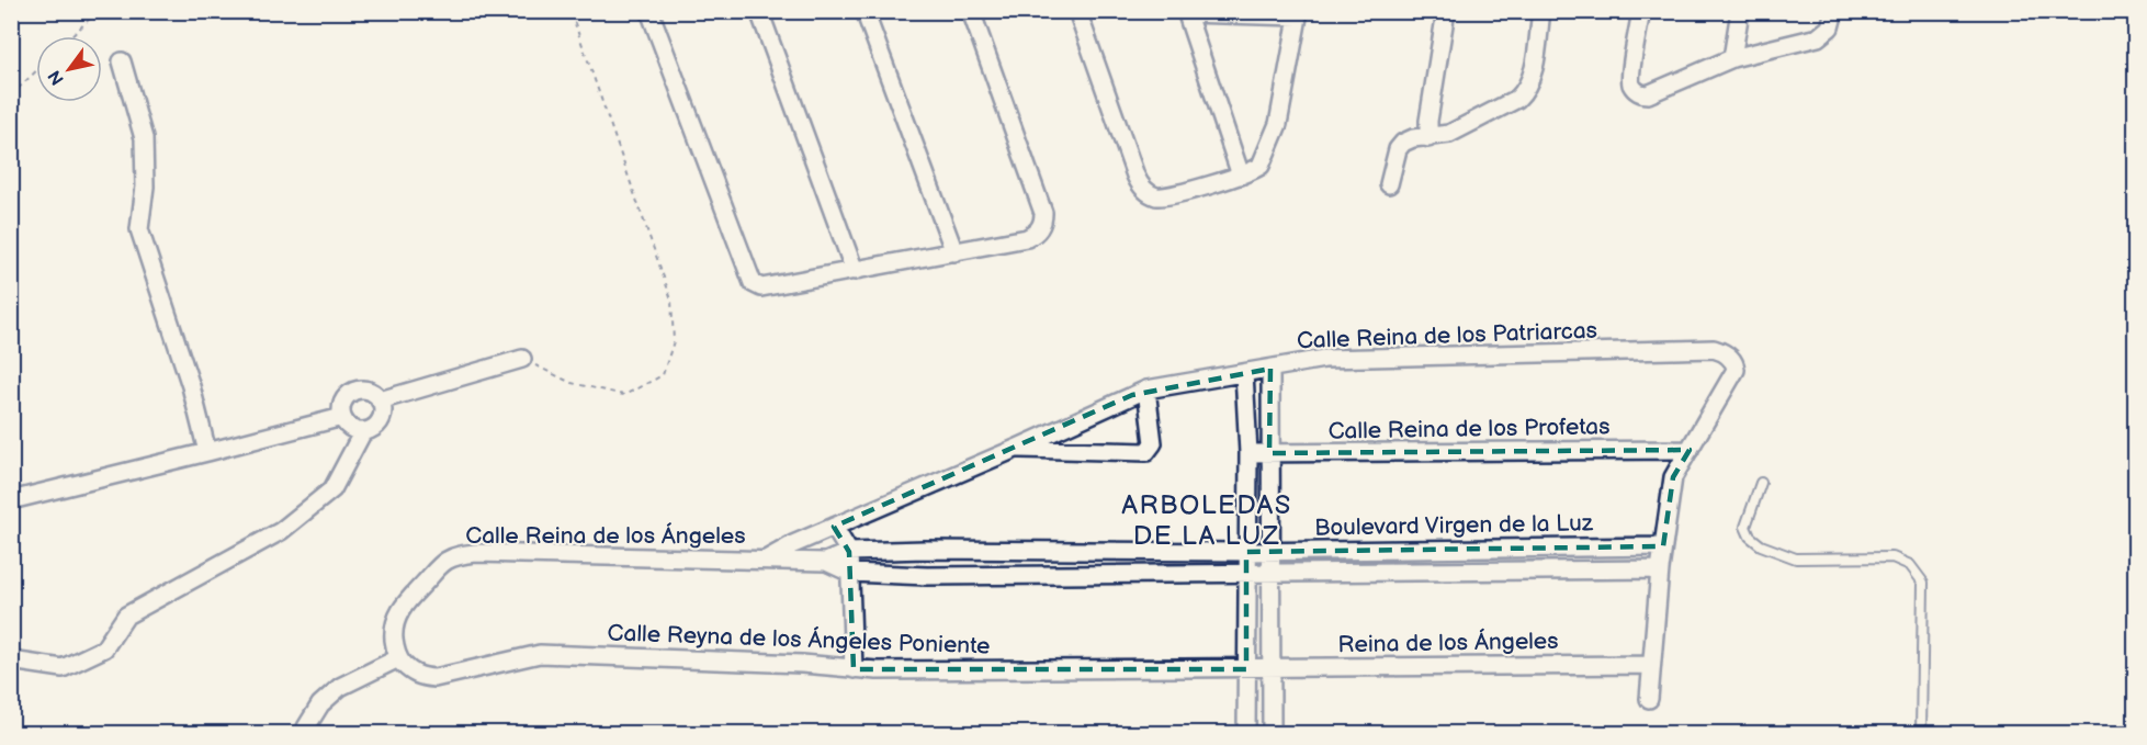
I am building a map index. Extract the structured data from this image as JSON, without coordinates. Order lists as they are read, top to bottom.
{
  "streets": {
    "street": [
      "Calle Reina de los Patriarcas",
      "Calle Reina de los Profetas",
      "Boulevard Virgen de la Luz",
      "Calle Reina de los Ángeles",
      "Calle Reyna de los Ángeles Poniente",
      "Reina de los Ángeles"
    ]
  },
  "crossings": [
    ["Calle Reina de los Patriarcas", "Calle Reina de los Profetas"],
    ["Calle Reina de los Patriarcas", "Calle Reina de los Ángeles"],
    ["Boulevard Virgen de la Luz", "Calle Reina de los Ángeles"],
    ["Calle Reina de los Ángeles", "Calle Reyna de los Ángeles Poniente"],
    ["Calle Reyna de los Ángeles Poniente", "Reina de los Ángeles"]
  ],
  "districts": ["ARBOLEDAS DE LA LUZ"],
  "north": "bottom left"
}
